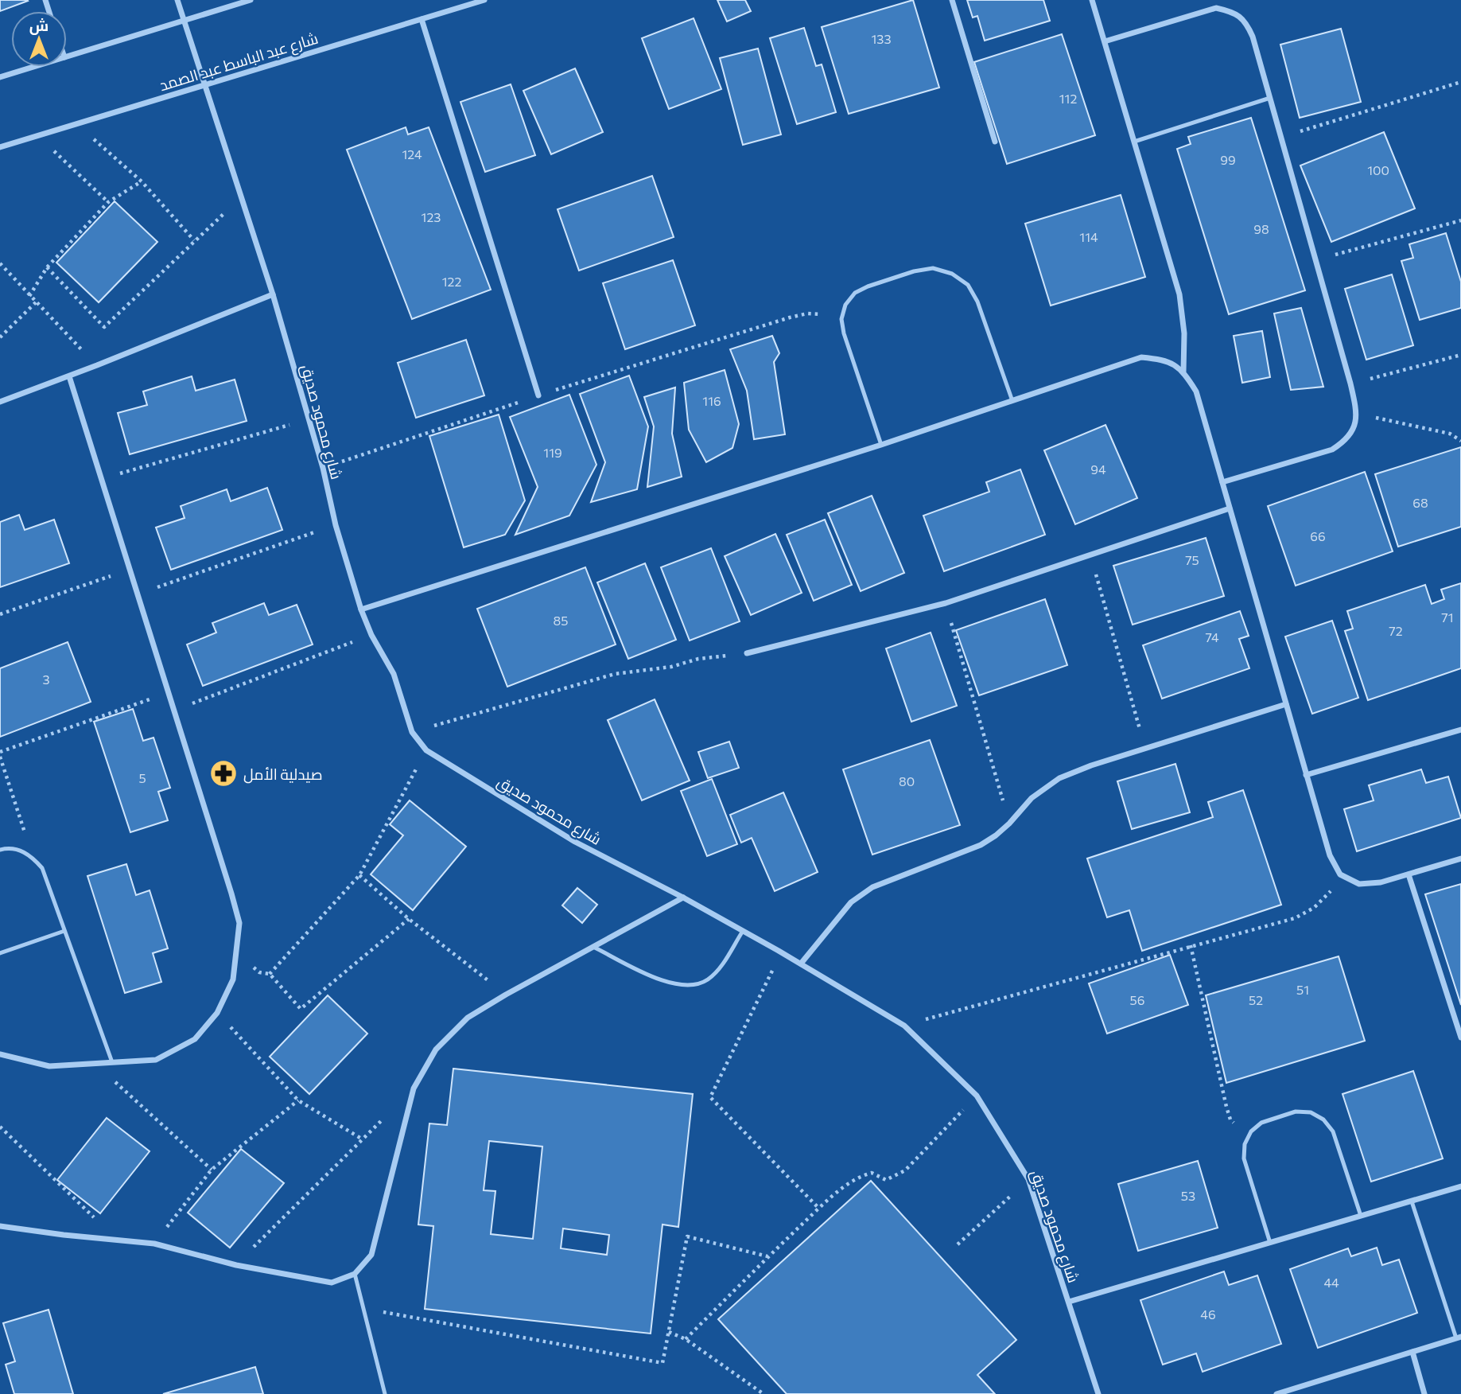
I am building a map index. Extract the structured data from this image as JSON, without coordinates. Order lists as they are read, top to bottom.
{
  "streets": {
    "street": ["شارع عبد الباسط عبد الصمد", "شارع محمود صديق"]
  },
  "crossings": [
    ["شارع عبد الباسط عبد الصمد", "شارع محمود صديق"]
  ],
  "places": {
    "pharmacy": ["صيدلية الأمل"]
  },
  "house_numbers": [
    "133",
    "112",
    "124",
    "99",
    "100",
    "123",
    "98",
    "114",
    "122",
    "116",
    "119",
    "94",
    "68",
    "66",
    "75",
    "71",
    "85",
    "72",
    "74",
    "3",
    "5",
    "80",
    "51",
    "56",
    "52",
    "53",
    "44",
    "46"
  ],
  "north": "top"
}
